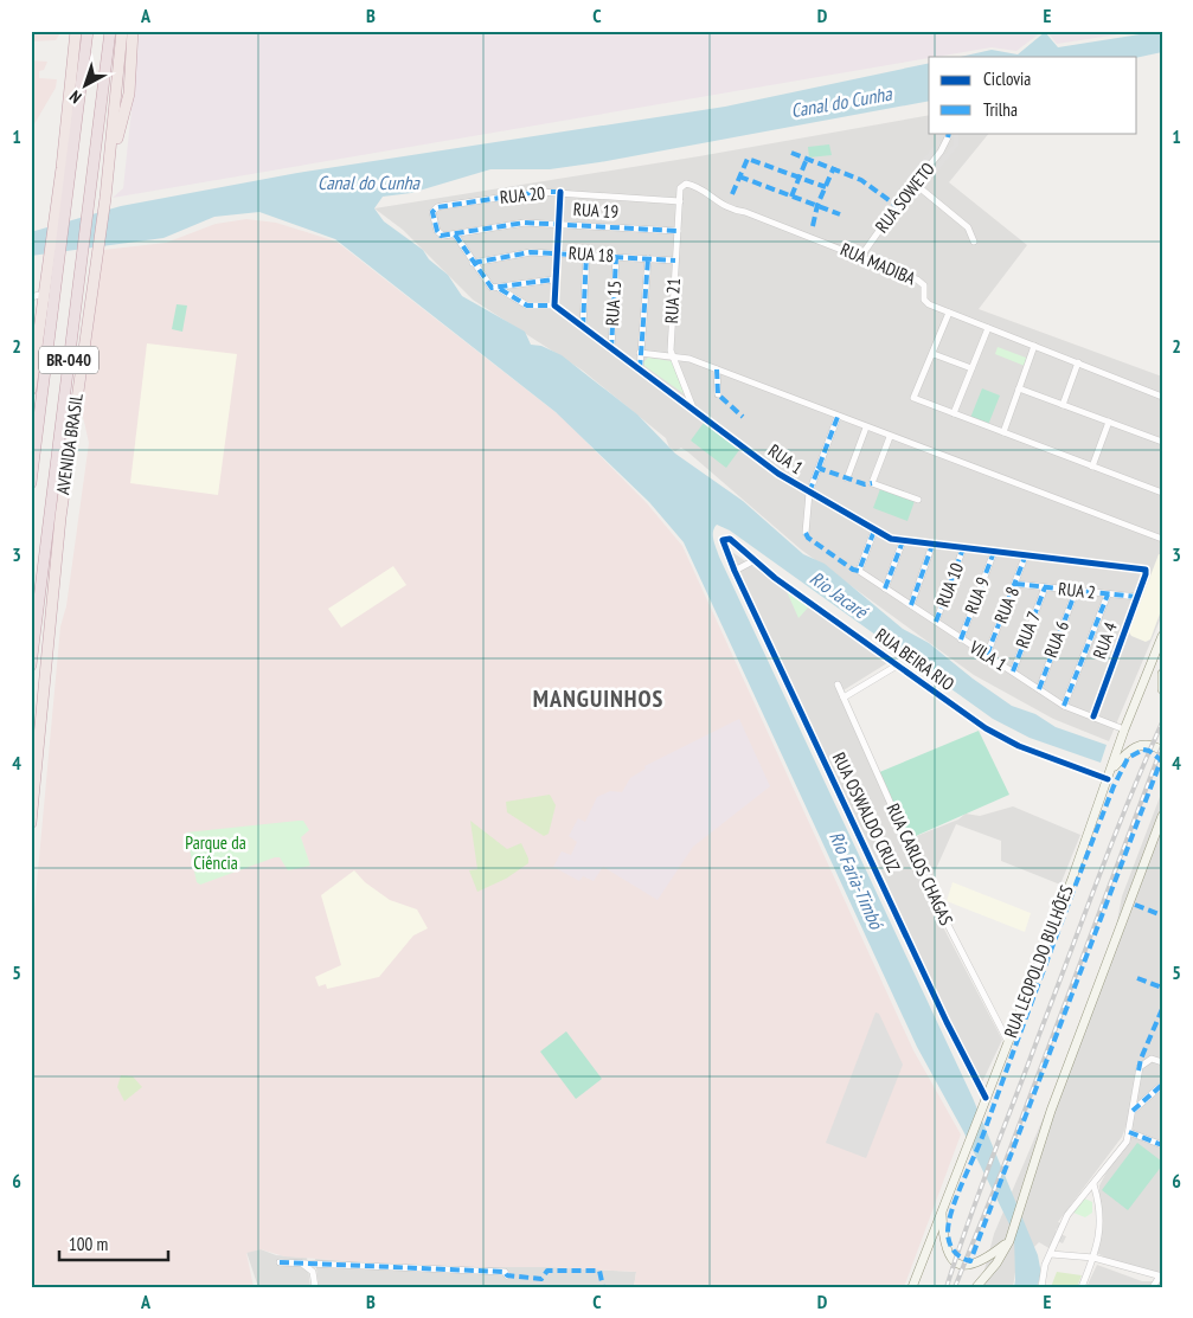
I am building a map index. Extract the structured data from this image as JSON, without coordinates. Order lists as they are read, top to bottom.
{
  "streets": {
    "highway": ["BR-040", "AVENIDA BRASIL"],
    "main road": ["RUA LEOPOLDO BULHÕES"],
    "street": [
      "RUA 20",
      "RUA SOWETO",
      "RUA 19",
      "RUA 18",
      "RUA MADIBA",
      "RUA 21",
      "RUA 15",
      "RUA 1",
      "RUA 10",
      "RUA 2",
      "RUA 9",
      "RUA 8",
      "RUA 7",
      "RUA 6",
      "RUA 4",
      "VILA 1",
      "RUA BEIRA RIO",
      "RUA OSWALDO CRUZ",
      "RUA CARLOS CHAGAS"
    ]
  },
  "crossings": [
    ["RUA 20", "RUA 19"],
    ["RUA 20", "RUA 21"],
    ["RUA SOWETO", "RUA MADIBA"],
    ["RUA 19", "RUA 21"],
    ["RUA 18", "RUA 21"],
    ["RUA 18", "RUA 15"],
    ["RUA MADIBA", "RUA 21"],
    ["RUA 21", "RUA 1"],
    ["RUA 15", "RUA 1"],
    ["RUA 1", "RUA 10"],
    ["RUA 1", "RUA 9"],
    ["RUA 1", "RUA 8"],
    ["RUA 1", "RUA 4"],
    ["RUA 1", "VILA 1"],
    ["RUA 10", "VILA 1"],
    ["RUA 2", "RUA 8"],
    ["RUA 2", "RUA 7"],
    ["RUA 2", "RUA 6"],
    ["RUA 2", "RUA 4"],
    ["RUA 9", "VILA 1"],
    ["RUA 8", "VILA 1"],
    ["RUA 7", "VILA 1"],
    ["RUA 6", "VILA 1"],
    ["RUA 4", "VILA 1"],
    ["VILA 1", "RUA LEOPOLDO BULHÕES"],
    ["RUA BEIRA RIO", "RUA OSWALDO CRUZ"],
    ["RUA BEIRA RIO", "RUA LEOPOLDO BULHÕES"],
    ["RUA OSWALDO CRUZ", "RUA LEOPOLDO BULHÕES"],
    ["RUA CARLOS CHAGAS", "RUA LEOPOLDO BULHÕES"]
  ],
  "districts": ["MANGUINHOS"],
  "water": ["Canal do Cunha", "Rio Jacaré", "Rio Faria-Timbó"],
  "parks": ["Parque da Ciência"],
  "legend": ["Ciclovia", "Trilha"],
  "scale_bar": "100 m",
  "north": "bottom left",
  "grid": {
    "columns": [
      "A",
      "B",
      "C",
      "D",
      "E"
    ],
    "rows": [
      "1",
      "2",
      "3",
      "4",
      "5",
      "6"
    ]
  }
}
